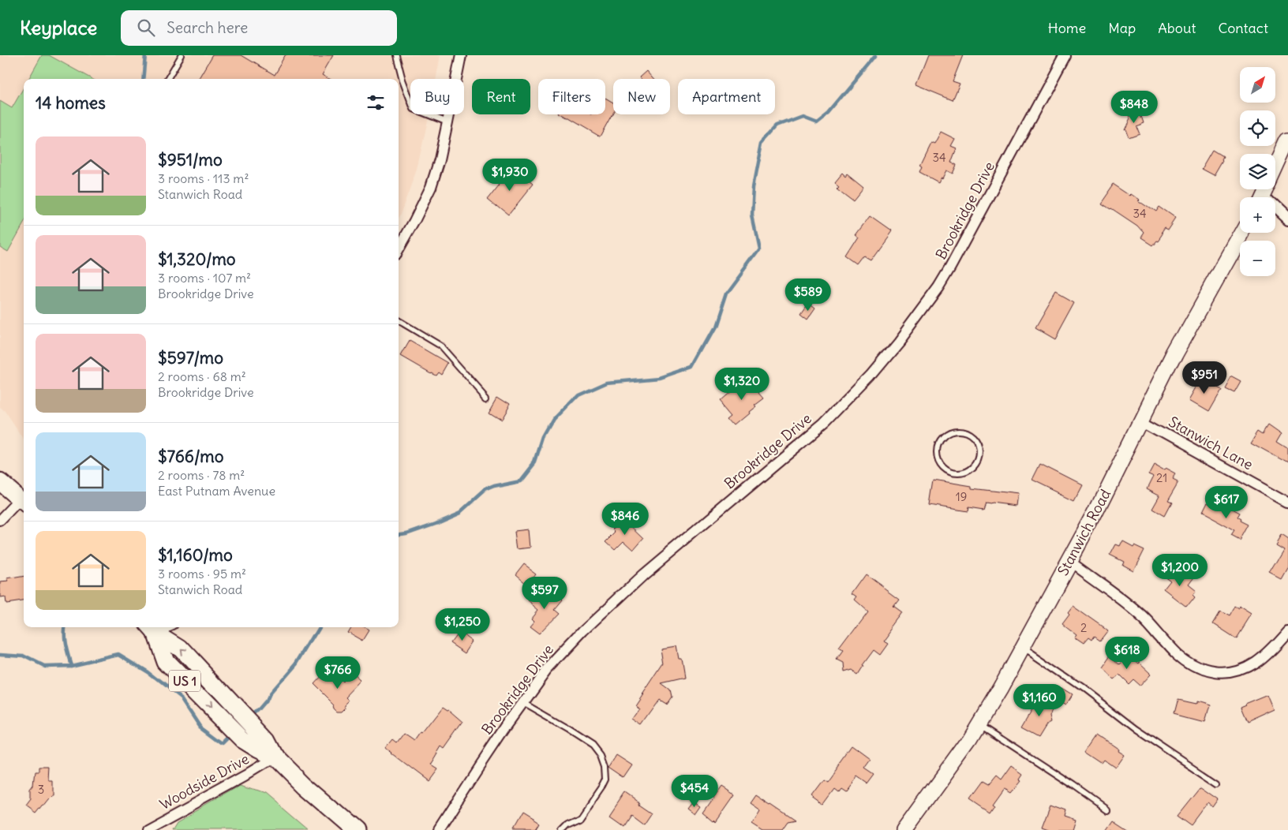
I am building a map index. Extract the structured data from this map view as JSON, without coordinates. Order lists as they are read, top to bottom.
{
  "streets": {
    "main road": ["US 1"],
    "street": [
      "Brookridge Drive",
      "Stanwich Lane",
      "Stanwich Road",
      "Woodside Drive"
    ]
  },
  "crossings": [
    ["Stanwich Lane", "Stanwich Road"],
    ["US 1", "Woodside Drive"]
  ],
  "house_numbers": [
    "34",
    "34",
    "21",
    "19",
    "2",
    "3"
  ],
  "north": "top right",
  "page": {
    "header": "Keyplace",
    "search": "Search here",
    "nav": [
      "Home",
      "Map",
      "About",
      "Contact"
    ],
    "map_buttons": ["+", "−"],
    "chip": [
      "Buy",
      "Rent",
      "Filters",
      "New",
      "Apartment"
    ],
    "heading": "14 homes",
    "price": [
      "$848",
      "$1,930",
      "$589",
      "$951",
      "$1,320",
      "$617",
      "$846",
      "$1,200",
      "$597",
      "$1,250",
      "$618",
      "$766",
      "$1,160",
      "$454"
    ],
    "list": [
      {
        "name": "$951/mo",
        "note": "3 rooms · 113 m² · Stanwich Road"
      },
      {
        "name": "$1,320/mo",
        "note": "3 rooms · 107 m² · Brookridge Drive"
      },
      {
        "name": "$597/mo",
        "note": "2 rooms · 68 m² · Brookridge Drive"
      },
      {
        "name": "$766/mo",
        "note": "2 rooms · 78 m² · East Putnam Avenue"
      },
      {
        "name": "$1,160/mo",
        "note": "3 rooms · 95 m² · Stanwich Road"
      }
    ]
  }
}
